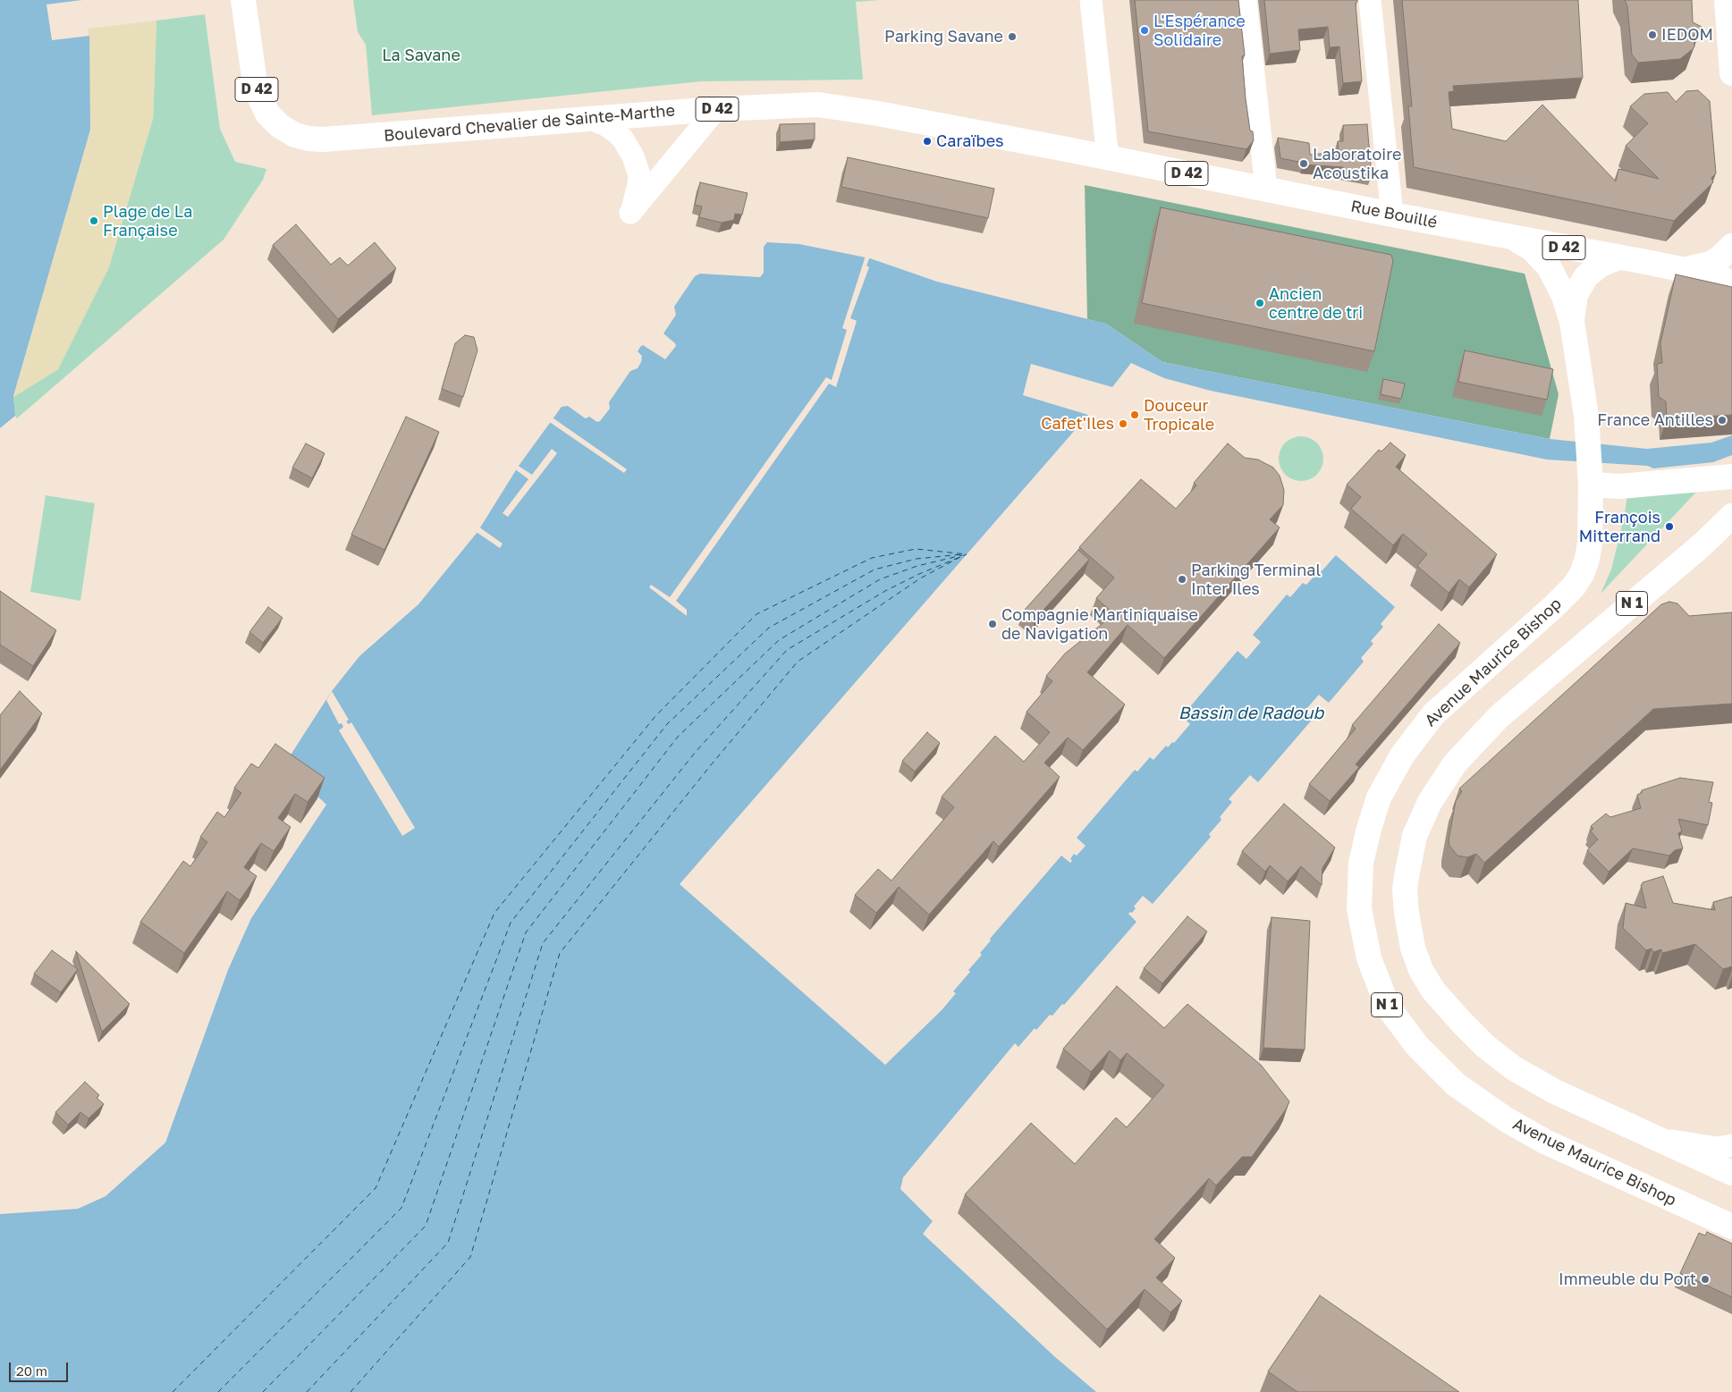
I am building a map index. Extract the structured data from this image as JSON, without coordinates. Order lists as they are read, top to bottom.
{
  "streets": {
    "main road": [
      "D 42",
      "Boulevard Chevalier de Sainte-Marthe",
      "Rue Bouillé",
      "N 1",
      "Avenue Maurice Bishop"
    ]
  },
  "crossings": [
    ["Boulevard Chevalier de Sainte-Marthe", "Rue Bouillé"],
    ["Rue Bouillé", "Avenue Maurice Bishop"]
  ],
  "water": ["Bassin de Radoub"],
  "parks": ["La Savane"],
  "places": [
    "L'Espérance Solidaire",
    "IEDOM",
    "Parking Savane",
    "Caraïbes",
    "Laboratoire Acoustika",
    "Plage de La Française",
    "Ancien centre de tri",
    "Douceur Tropicale",
    "France Antilles",
    "Cafet'Iles",
    "François Mitterrand",
    "Parking Terminal Inter Iles",
    "Compagnie Martiniquaise de Navigation",
    "Immeuble du Port"
  ],
  "scale_bar": "20 m"
}
